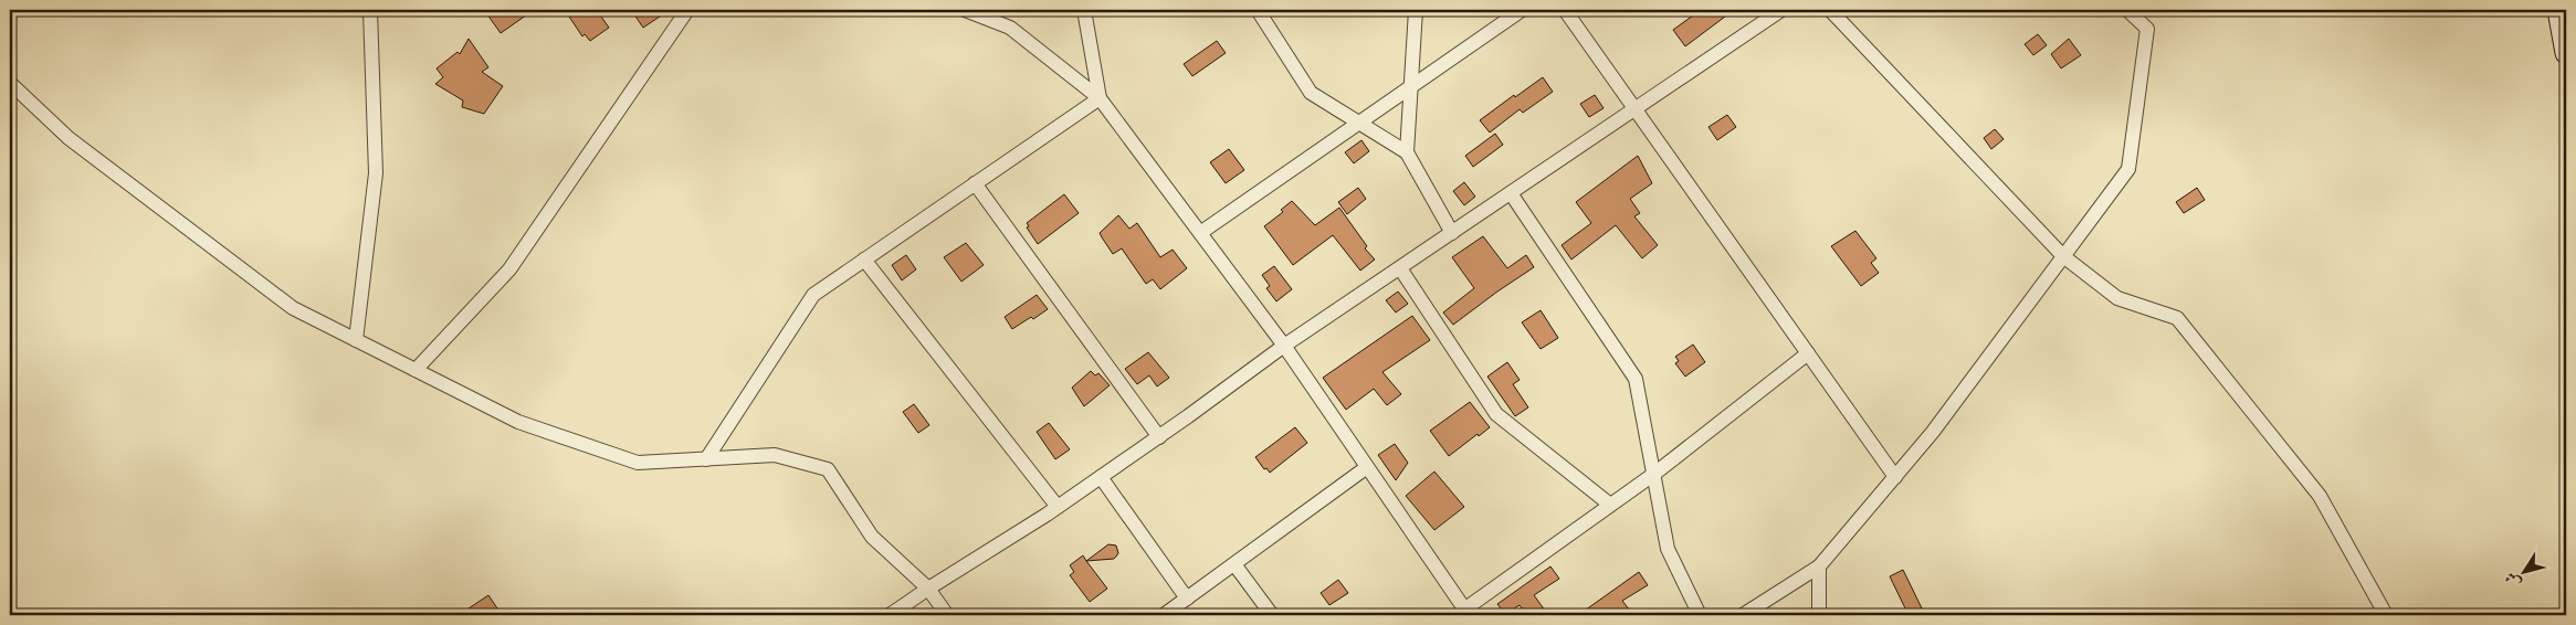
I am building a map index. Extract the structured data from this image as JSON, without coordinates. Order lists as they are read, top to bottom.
{
  "north": "bottom left"
}
